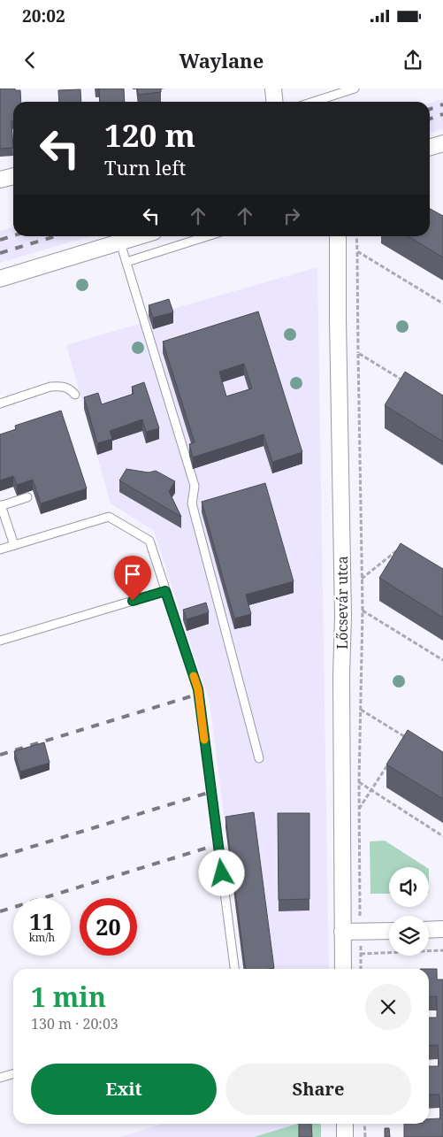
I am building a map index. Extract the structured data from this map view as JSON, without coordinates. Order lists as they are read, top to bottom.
{
  "streets": {
    "street": ["Lőcsevár utca"]
  },
  "page": {
    "status": "20:02",
    "header": "Waylane",
    "turn": ["120 m", "Turn left"],
    "speed": "11 km/h",
    "limit": "20",
    "heading": ["1 min", "130 m · 20:03"],
    "buttons": ["Exit", "Share"]
  }
}
